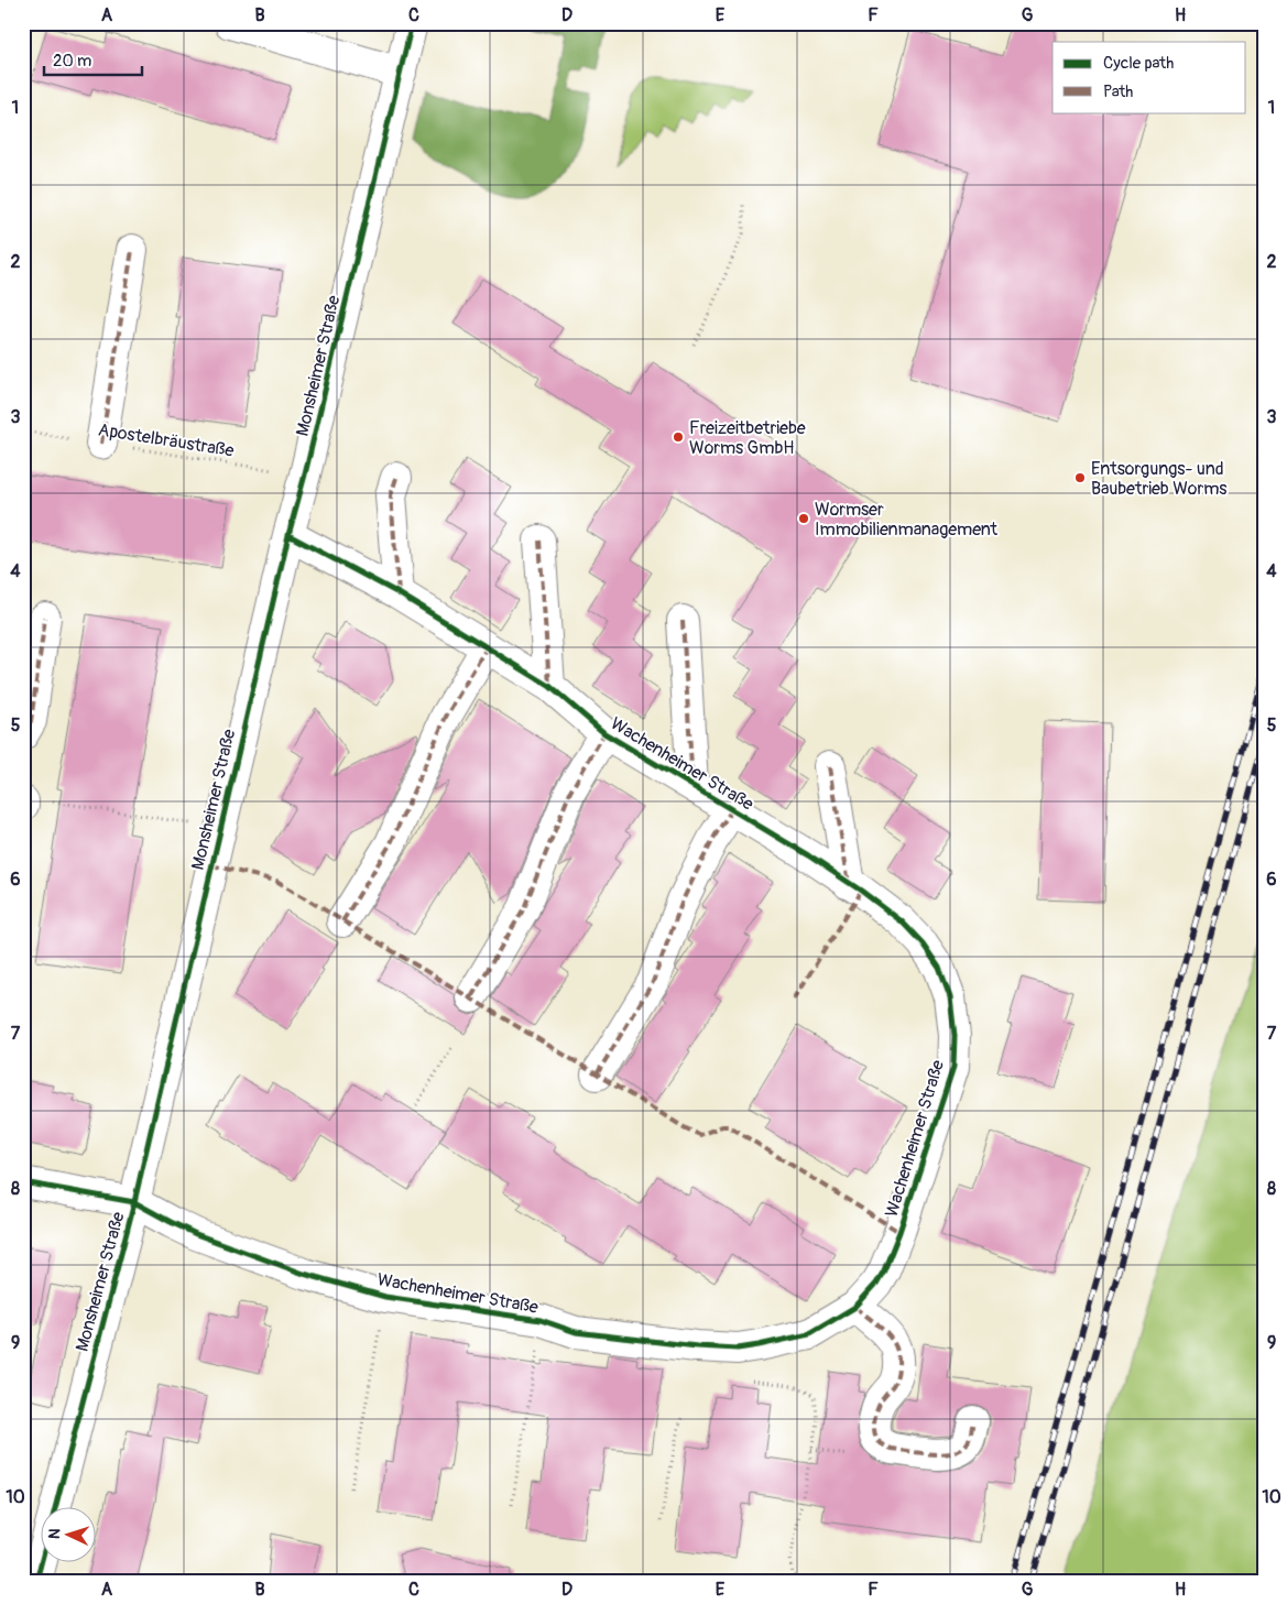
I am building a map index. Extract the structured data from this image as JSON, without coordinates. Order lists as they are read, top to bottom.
{
  "streets": {
    "street": ["Monsheimer Straße", "Wachenheimer Straße"],
    "path": ["Apostelbräustraße"]
  },
  "crossings": [
    ["Monsheimer Straße", "Apostelbräustraße"],
    ["Monsheimer Straße", "Wachenheimer Straße"]
  ],
  "places": ["Freizeitbetriebe Worms GmbH", "Entsorgungs- und Baubetrieb Worms", "Wormser Immobilienmanagement"],
  "legend": ["Cycle path", "Path"],
  "scale_bar": "20 m",
  "north": "left",
  "grid": {
    "columns": [
      "A",
      "B",
      "C",
      "D",
      "E",
      "F",
      "G",
      "H"
    ],
    "rows": [
      "1",
      "2",
      "3",
      "4",
      "5",
      "6",
      "7",
      "8",
      "9",
      "10"
    ]
  }
}
